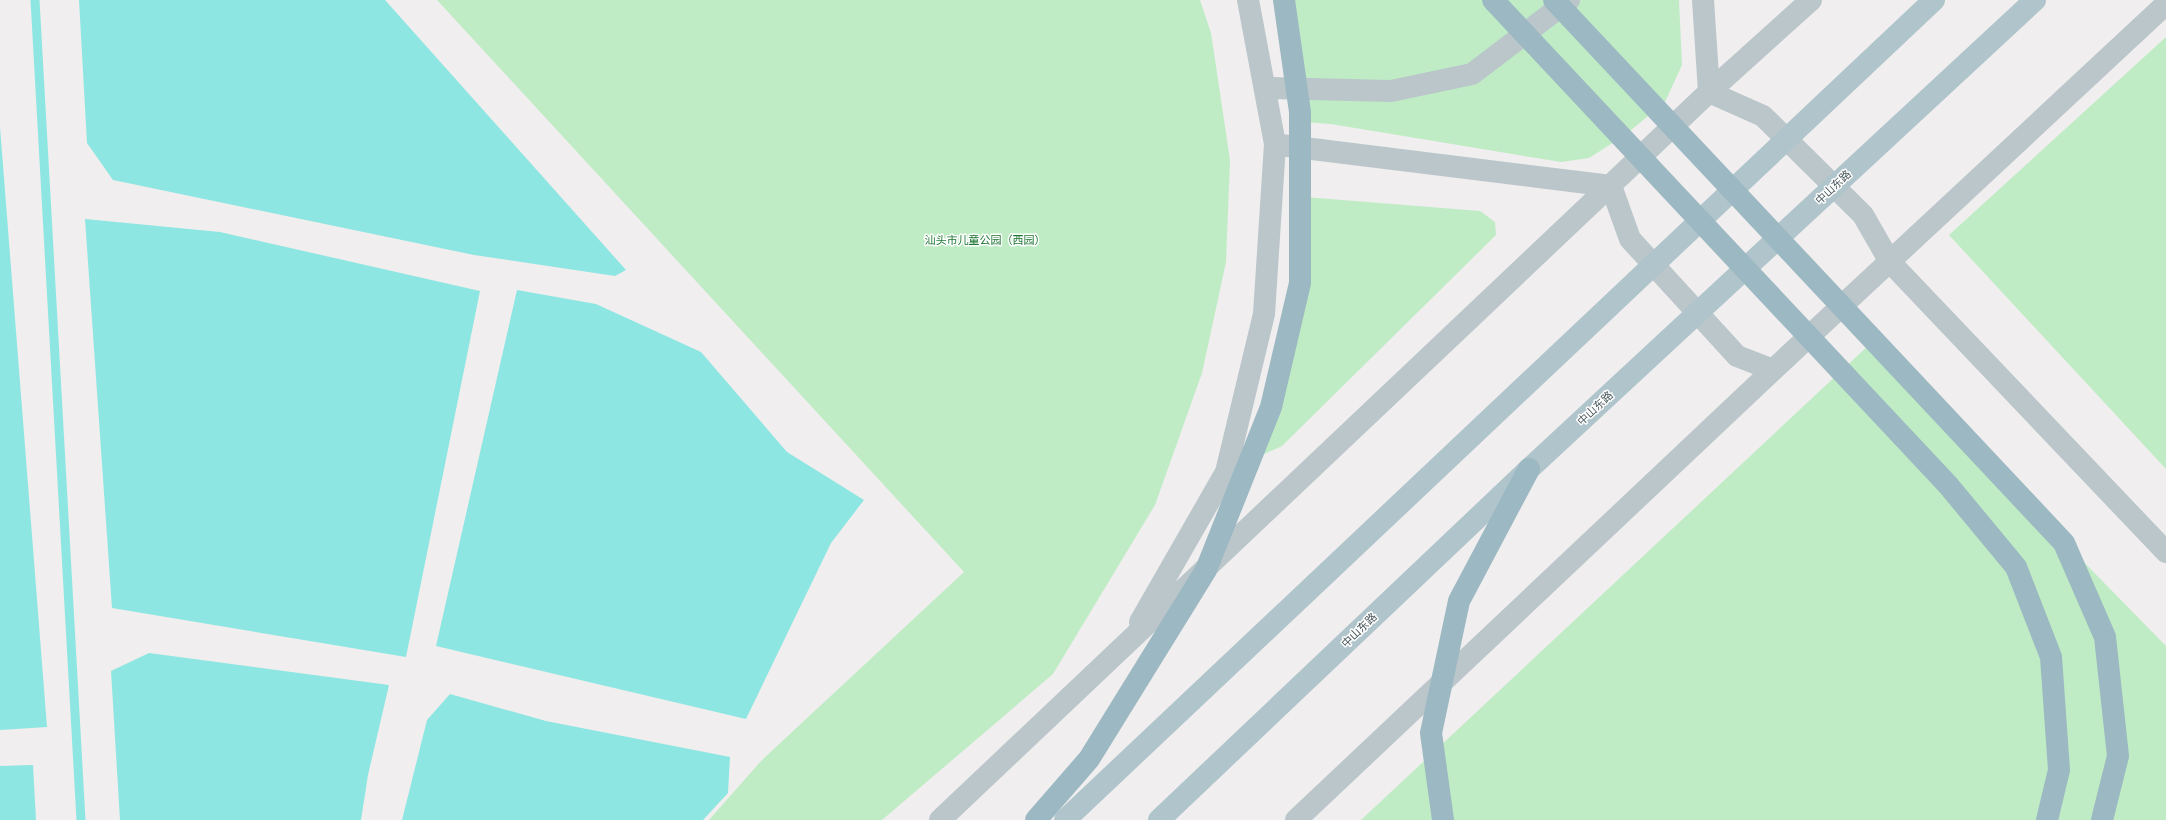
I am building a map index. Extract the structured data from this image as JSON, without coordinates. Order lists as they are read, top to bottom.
{
  "streets": {
    "main road": ["中山东路"]
  },
  "parks": ["汕头市儿童公园（西园）"]
}
